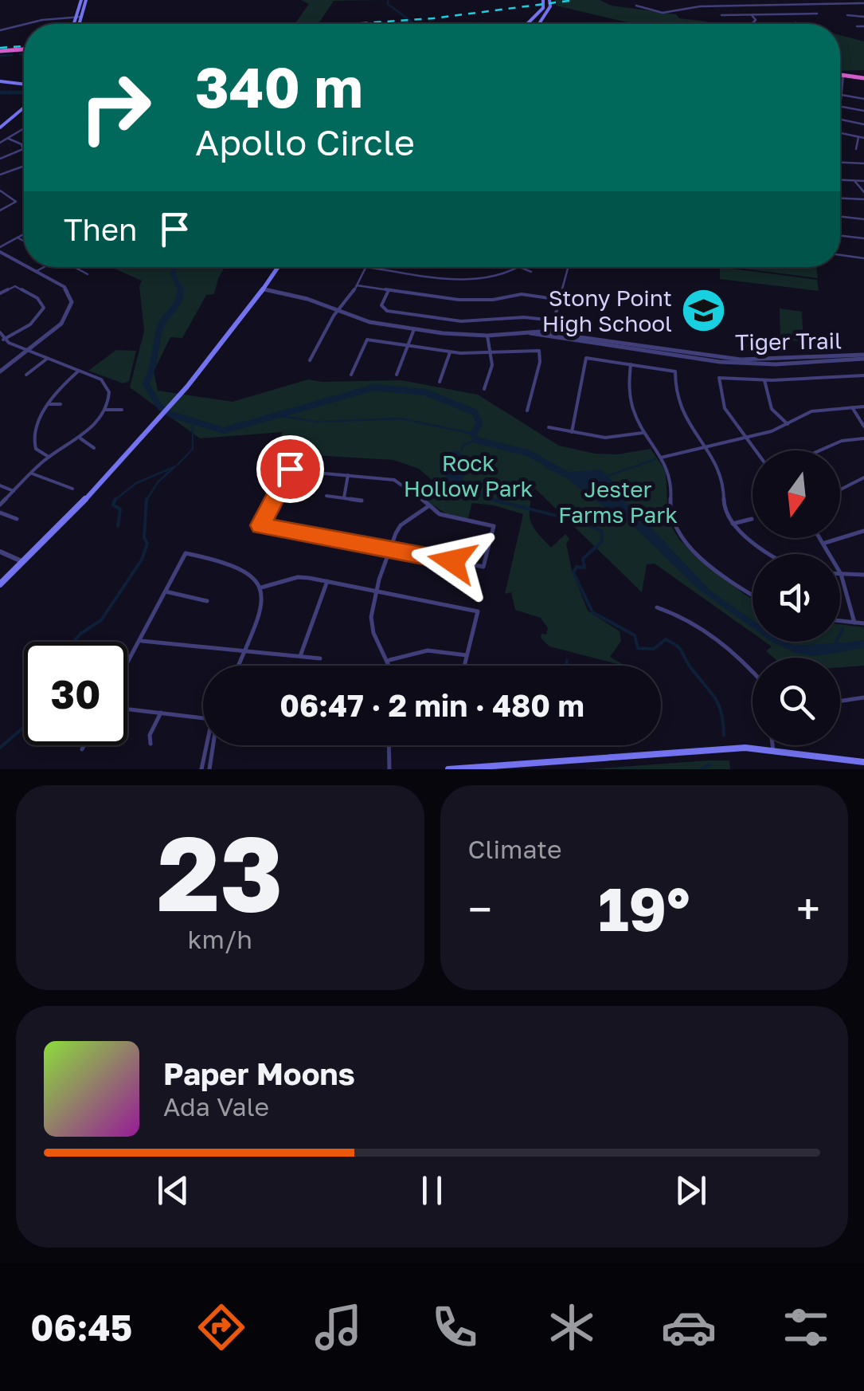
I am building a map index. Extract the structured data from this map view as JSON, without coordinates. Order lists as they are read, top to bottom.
{
  "streets": {
    "street": ["Tiger Trail"]
  },
  "parks": ["Rock Hollow Park", "Jester Farms Park"],
  "places": {
    "school or university": ["Stony Point High School"]
  },
  "north": "bottom",
  "page": {
    "turn": ["340 m", "Apollo Circle"],
    "then": "Then",
    "limit": "30",
    "trip": "06:47 · 2 min · 480 m",
    "tile": [
      ["23", "km/h"],
      "Climate"
    ],
    "heat": ["−", "19°", "+"],
    "song": ["Paper Moons", "Ada Vale"],
    "tabs": "06:45"
  }
}
